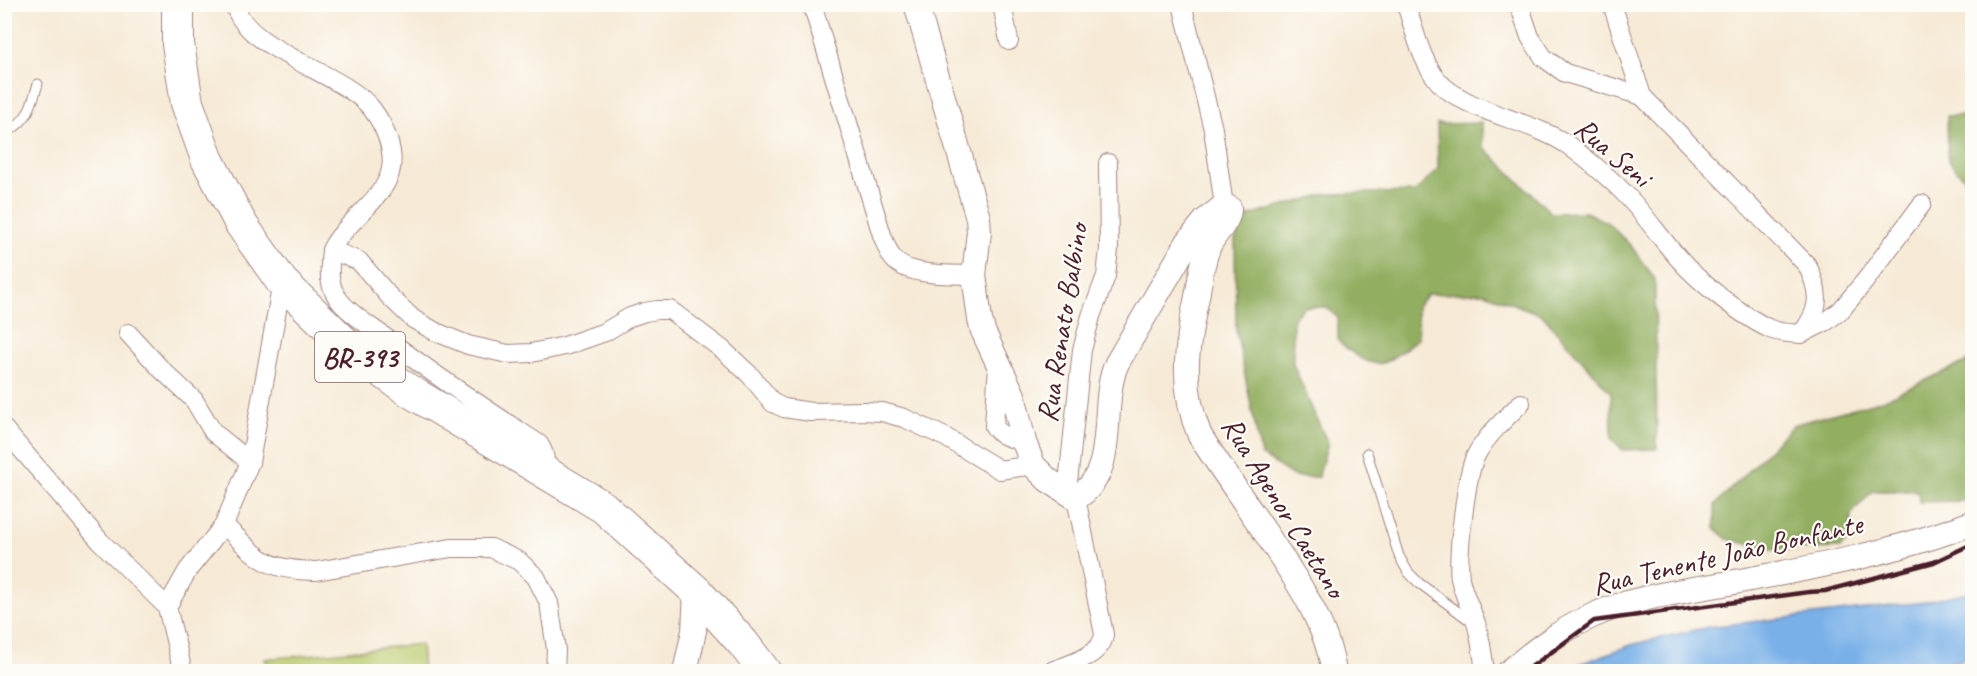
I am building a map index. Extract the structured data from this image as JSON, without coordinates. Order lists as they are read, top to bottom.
{
  "streets": {
    "highway": ["BR-393"],
    "street": [
      "Rua Seni",
      "Rua Renato Balbino",
      "Rua Agenor Caetano",
      "Rua Tenente João Bonfante"
    ]
  }
}
